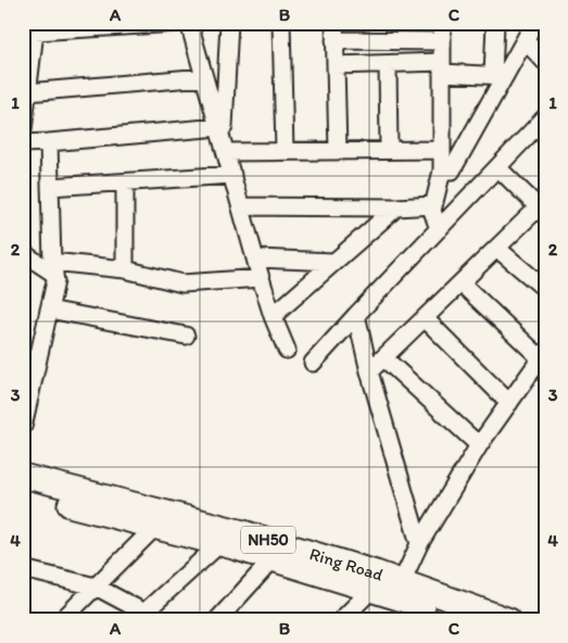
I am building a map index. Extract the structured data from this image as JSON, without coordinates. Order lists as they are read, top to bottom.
{
  "streets": {
    "highway": ["NH50", "Ring Road"]
  },
  "grid": {
    "columns": ["A", "B", "C"],
    "rows": [
      "1",
      "2",
      "3",
      "4"
    ]
  }
}
